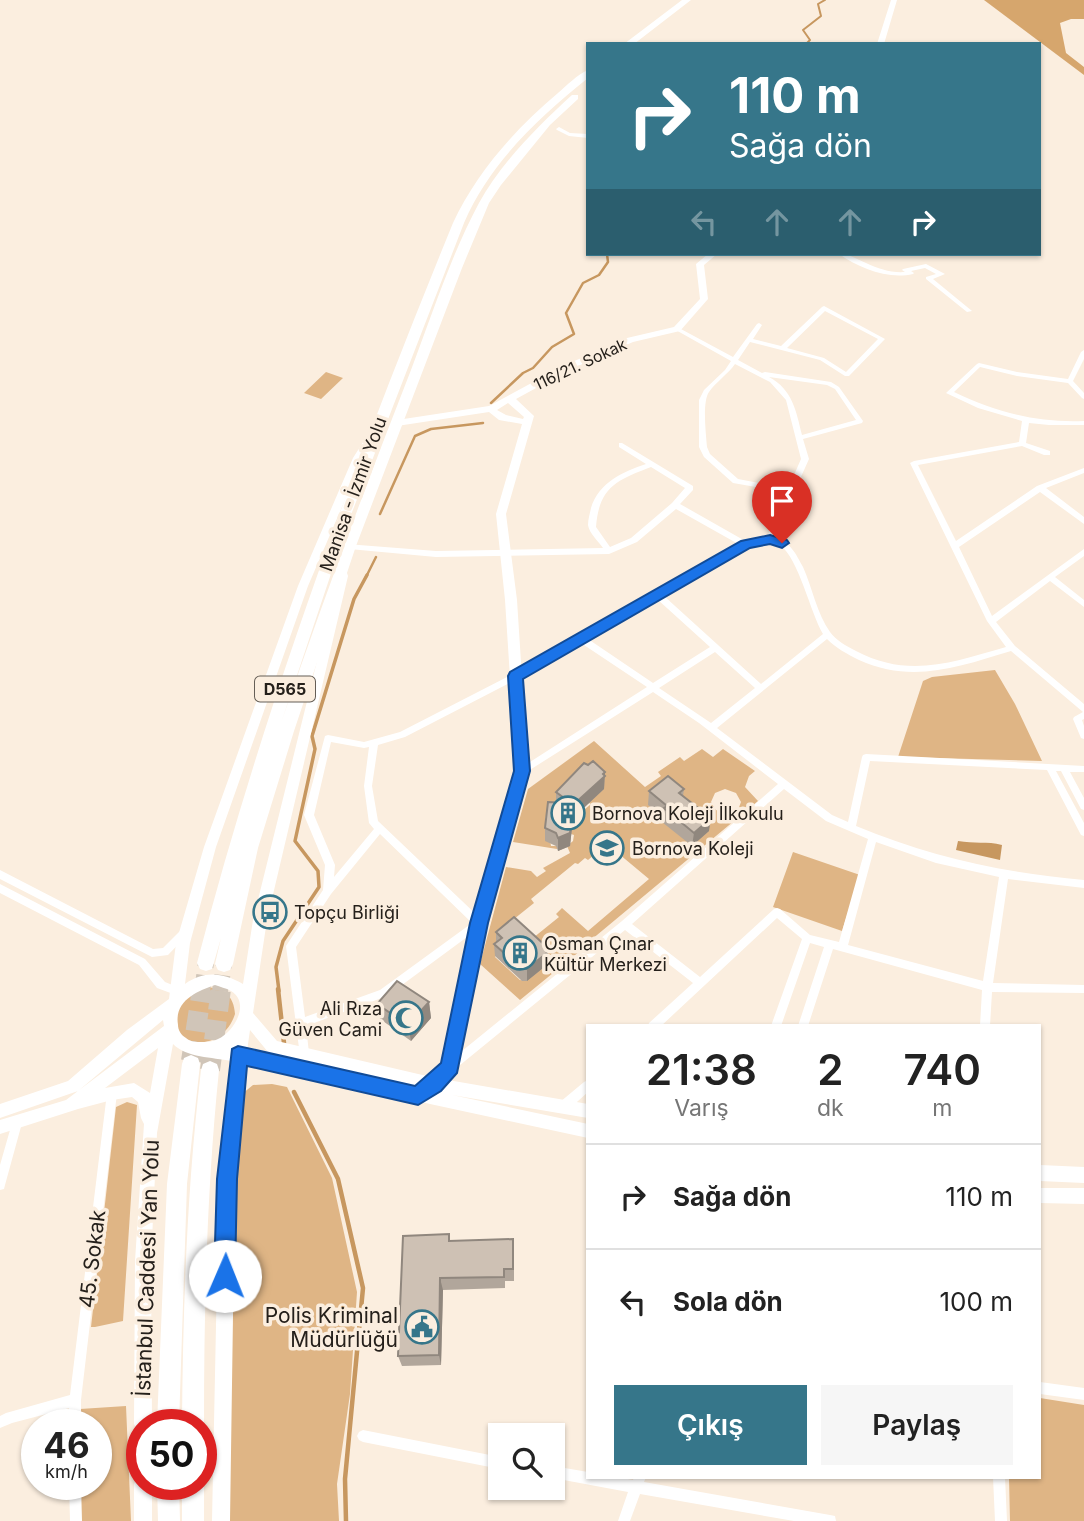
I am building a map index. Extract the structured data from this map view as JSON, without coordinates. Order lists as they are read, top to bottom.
{
  "streets": {
    "highway": ["Manisa - İzmir Yolu", "D565"],
    "main road": ["116/21. Sokak", "İstanbul Caddesi Yan Yolu"],
    "street": ["45. Sokak"]
  },
  "crossings": [
    ["116/21. Sokak", "Manisa - İzmir Yolu"]
  ],
  "places": {
    "building": ["Bornova Koleji İlkokulu", "Osman Çınar Kültür Merkezi"],
    "school or university": ["Bornova Koleji"],
    "bus stop": ["Topçu Birliği"],
    "mosque": ["Ali Rıza Güven Cami"],
    "public building": ["Polis Kriminal Müdürlüğü"]
  },
  "page": {
    "turn": ["110 m", "Sağa dön"],
    "eta": [
      "21:38",
      "Varış",
      "2",
      "dk",
      "740",
      "m"
    ],
    "list": [
      {
        "name": "Sağa dön",
        "value": "110 m"
      },
      {
        "name": "Sola dön",
        "value": "100 m"
      }
    ],
    "buttons": ["Çıkış", "Paylaş"],
    "speed": "46 km/h",
    "limit": "50"
  }
}
